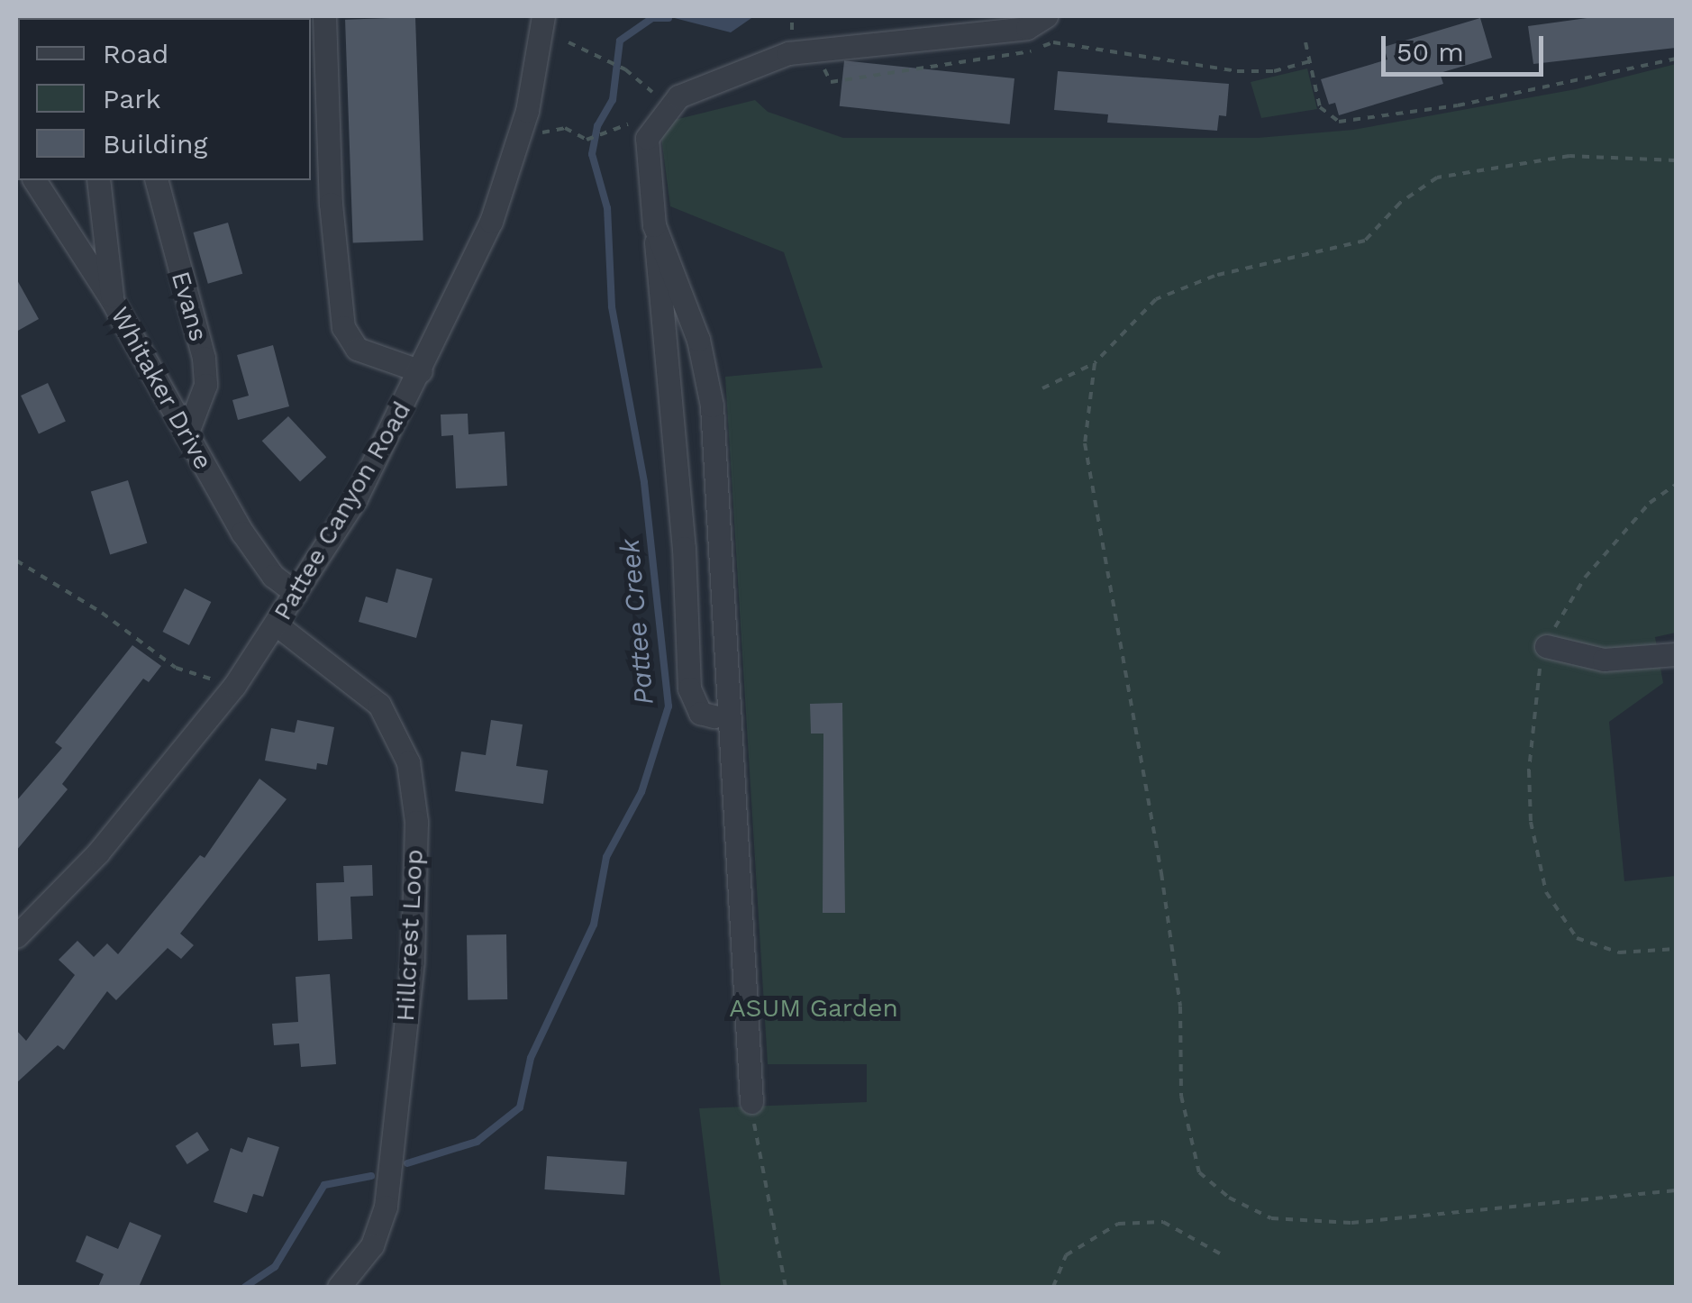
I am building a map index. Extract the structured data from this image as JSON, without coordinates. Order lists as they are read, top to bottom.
{
  "streets": {
    "street": [
      "Evans",
      "Whitaker Drive",
      "Pattee Canyon Road",
      "Hillcrest Loop"
    ]
  },
  "crossings": [
    ["Evans", "Whitaker Drive"],
    ["Whitaker Drive", "Pattee Canyon Road"],
    ["Pattee Canyon Road", "Hillcrest Loop"]
  ],
  "water": ["Pattee Creek"],
  "parks": ["ASUM Garden"],
  "legend": ["Road", "Park", "Building"],
  "scale_bar": "50 m"
}
